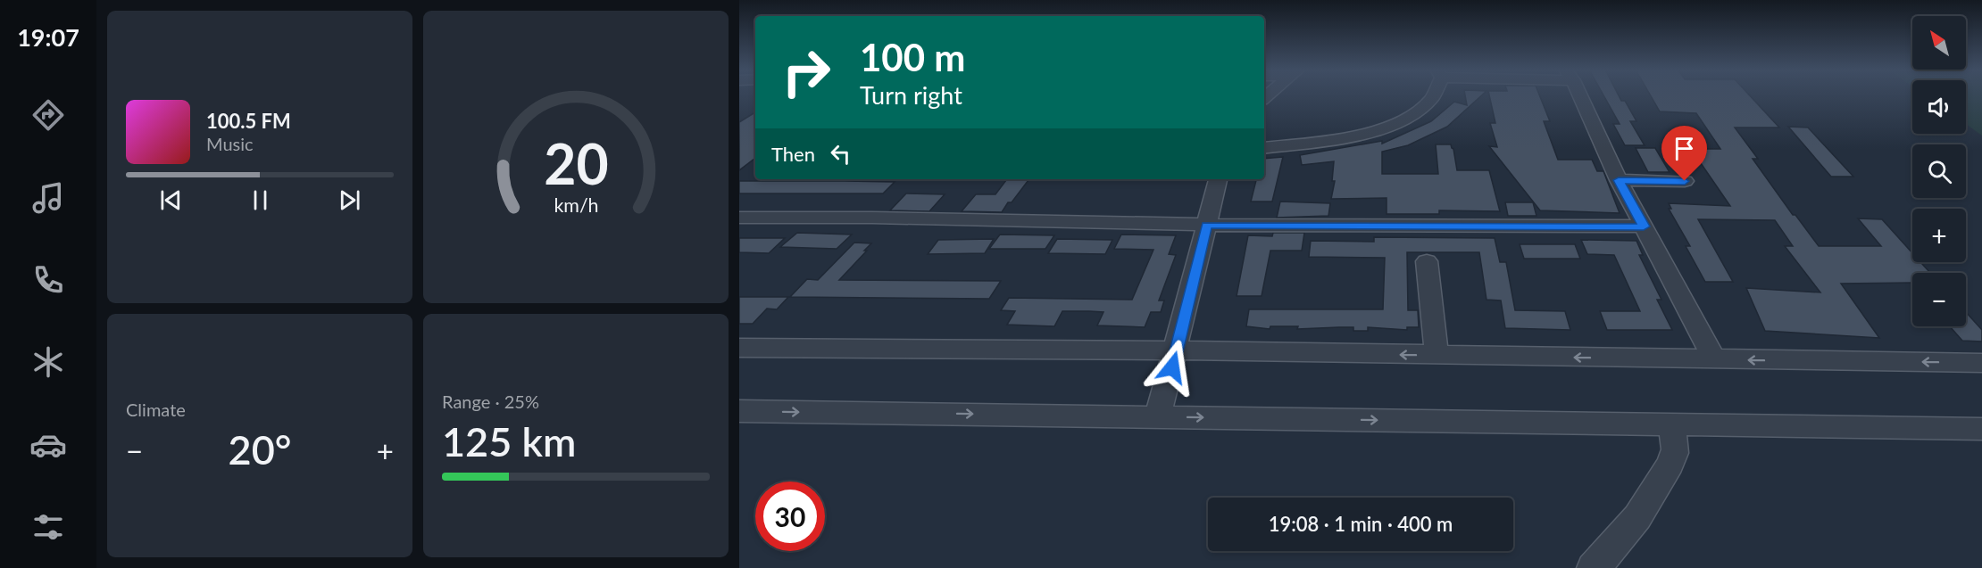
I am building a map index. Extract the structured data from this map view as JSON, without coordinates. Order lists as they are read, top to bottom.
{
  "north": "top left",
  "page": {
    "tabs": "19:07",
    "map_buttons": ["+", "−"],
    "turn": ["100 m", "Turn right"],
    "song": ["100.5 FM", "Music"],
    "then": "Then",
    "tile": [
      "Climate",
      ["Range · 25%", "125 km"]
    ],
    "heat": ["−", "20°", "+"],
    "limit": "30",
    "trip": "19:08 · 1 min · 400 m",
    "gauge": ["20", "km/h"]
  }
}
